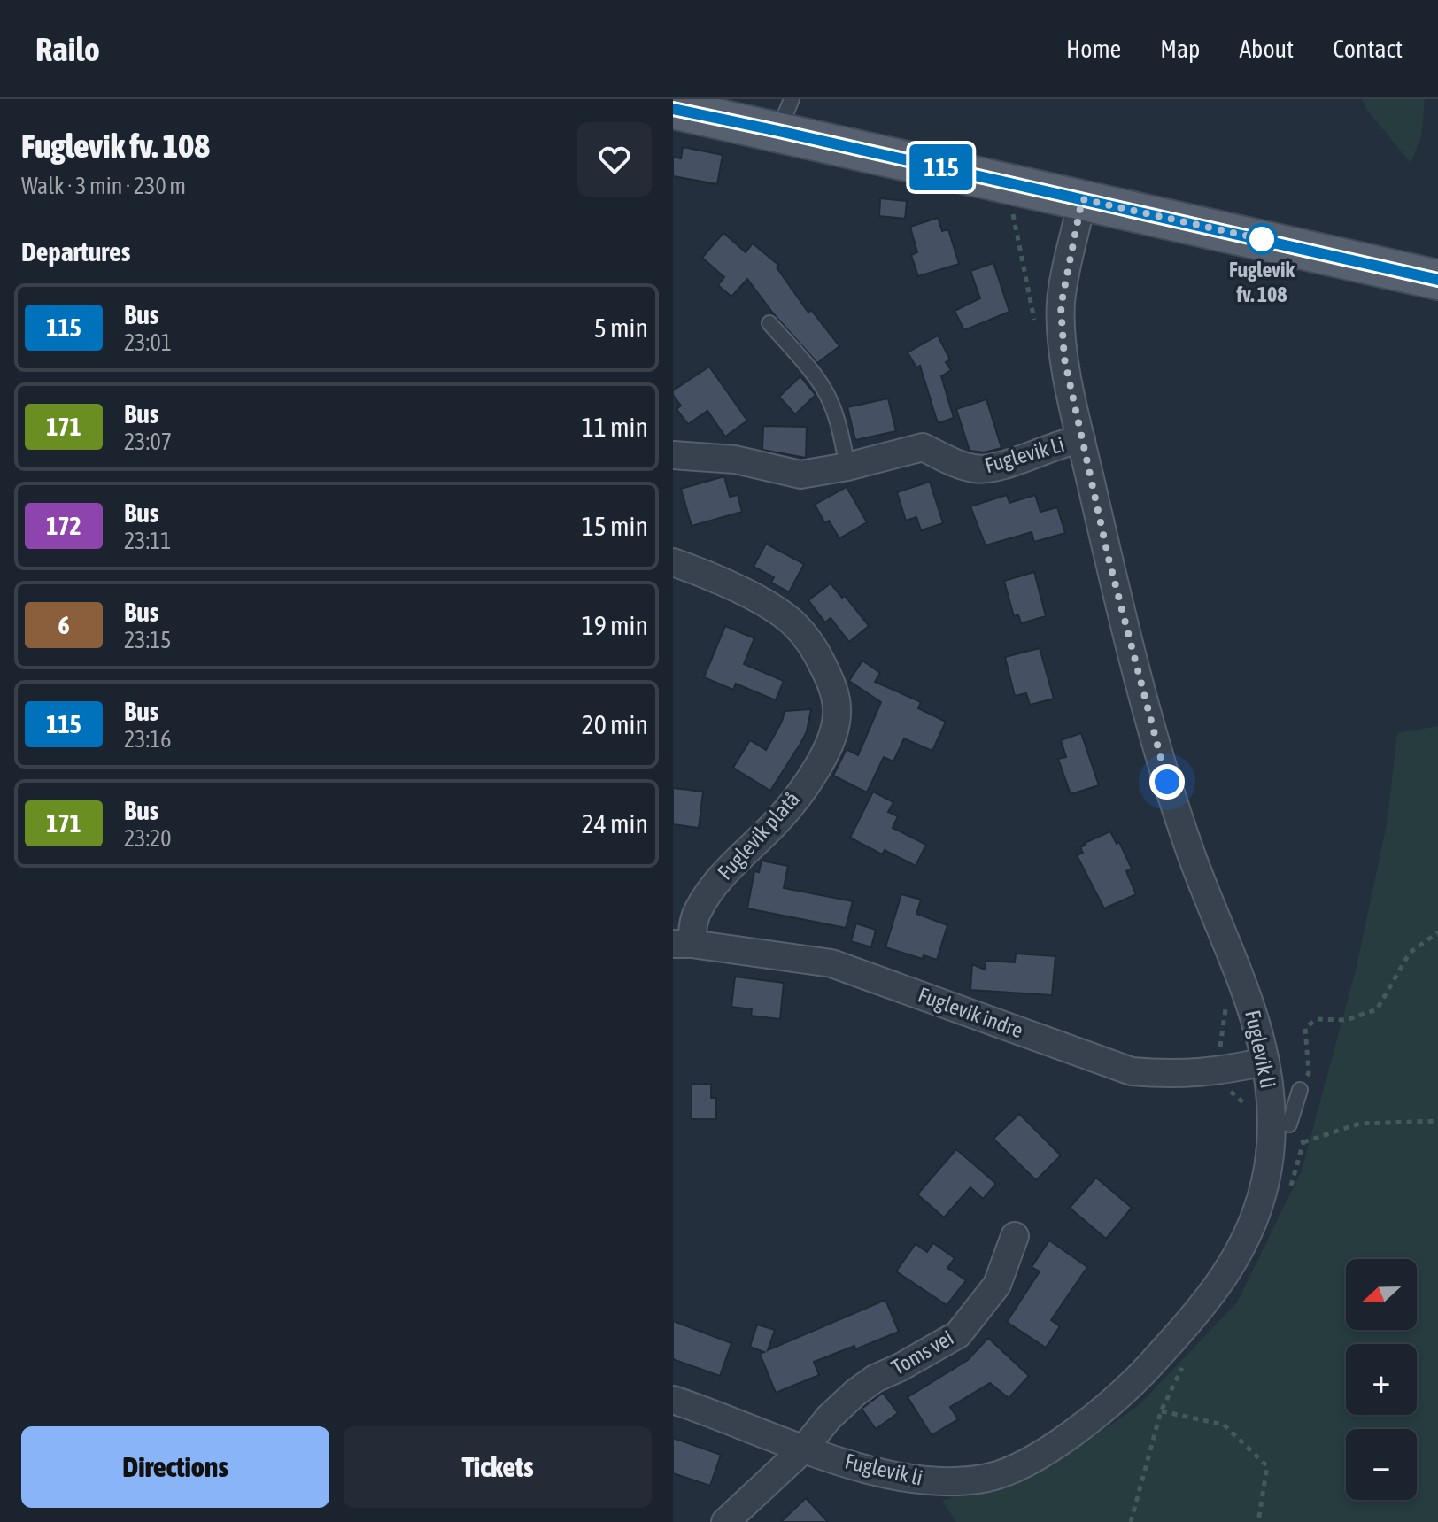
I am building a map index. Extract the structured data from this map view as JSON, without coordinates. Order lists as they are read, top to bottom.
{
  "streets": {
    "street": [
      "Fuglevik Li",
      "Fuglevik platå",
      "Fuglevik indre",
      "Fuglevik li",
      "Toms vei"
    ]
  },
  "crossings": [
    ["Fuglevik Li", "Fuglevik li"],
    ["Fuglevik platå", "Fuglevik indre"],
    ["Fuglevik indre", "Fuglevik li"],
    ["Fuglevik li", "Toms vei"]
  ],
  "places": ["Fuglevik fv. 108"],
  "lines": ["bus line 115"],
  "north": "left",
  "page": {
    "header": "Railo",
    "nav": [
      "Home",
      "Map",
      "About",
      "Contact"
    ],
    "heading": [
      ["Fuglevik fv. 108", "Walk · 3 min · 230 m"],
      "Departures"
    ],
    "on_map": "115",
    "list": [
      {
        "mark": "115",
        "name": "Bus",
        "note": "23:01",
        "value": "5 min"
      },
      {
        "mark": "171",
        "name": "Bus",
        "note": "23:07",
        "value": "11 min"
      },
      {
        "mark": "172",
        "name": "Bus",
        "note": "23:11",
        "value": "15 min"
      },
      {
        "mark": "6",
        "name": "Bus",
        "note": "23:15",
        "value": "19 min"
      },
      {
        "mark": "115",
        "name": "Bus",
        "note": "23:16",
        "value": "20 min"
      },
      {
        "mark": "171",
        "name": "Bus",
        "note": "23:20",
        "value": "24 min"
      }
    ],
    "map_buttons": ["+", "−"],
    "buttons": ["Directions", "Tickets"]
  }
}
